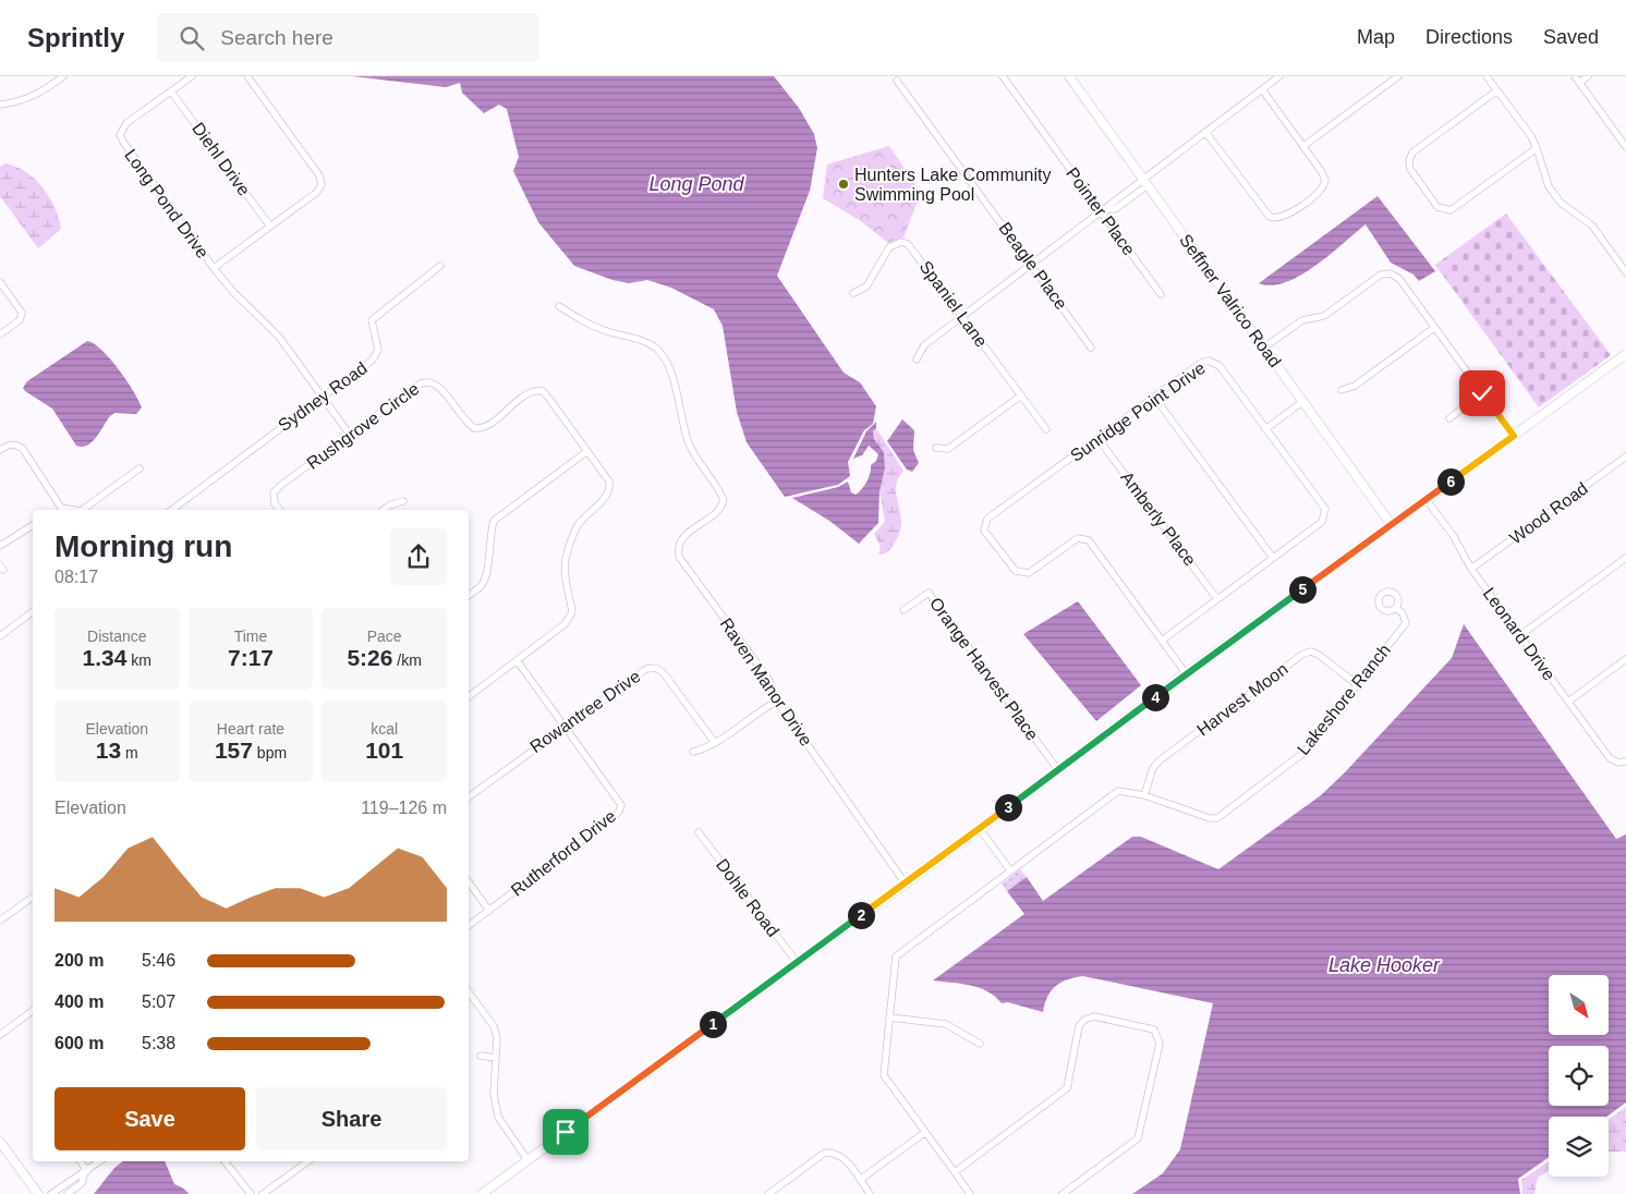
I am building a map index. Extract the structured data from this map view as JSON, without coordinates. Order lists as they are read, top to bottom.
{
  "streets": {
    "street": [
      "Diehl Drive",
      "Long Pond Drive",
      "Pointer Place",
      "Beagle Place",
      "Seffner Valrico Road",
      "Spaniel Lane",
      "Sydney Road",
      "Sunridge Point Drive",
      "Rushgrove Circle",
      "Wood Road",
      "Amberly Place",
      "Leonard Drive",
      "Orange Harvest Place",
      "Raven Manor Drive",
      "Harvest Moon",
      "Lakeshore Ranch",
      "Rowantree Drive",
      "Rutherford Drive",
      "Dohle Road"
    ]
  },
  "crossings": [
    ["Diehl Drive", "Long Pond Drive"],
    ["Long Pond Drive", "Sydney Road"],
    ["Long Pond Drive", "Rushgrove Circle"],
    ["Sunridge Point Drive", "Amberly Place"],
    ["Rushgrove Circle", "Rutherford Drive"],
    ["Wood Road", "Leonard Drive"],
    ["Harvest Moon", "Lakeshore Ranch"],
    ["Rowantree Drive", "Rutherford Drive"]
  ],
  "water": ["Long Pond", "Lake Hooker"],
  "places": ["Hunters Lake Community Swimming Pool"],
  "north": "bottom right",
  "page": {
    "header": "Sprintly",
    "search": "Search here",
    "nav": ["Map", "Directions", "Saved"],
    "pins": [
      "6",
      "5",
      "4",
      "3",
      "2",
      "1"
    ],
    "heading": ["Morning run", "08:17"],
    "stats": [
      ["Distance", "1.34 km"],
      ["Time", "7:17"],
      ["Pace", "5:26 /km"],
      ["Elevation", "13 m"],
      ["Heart rate", "157 bpm"],
      ["kcal", "101"]
    ],
    "chart": ["Elevation", "119–126 m"],
    "list": [
      {
        "name": "200 m",
        "note": "5:46"
      },
      {
        "name": "400 m",
        "note": "5:07"
      },
      {
        "name": "600 m",
        "note": "5:38"
      }
    ],
    "buttons": ["Save", "Share"]
  }
}
